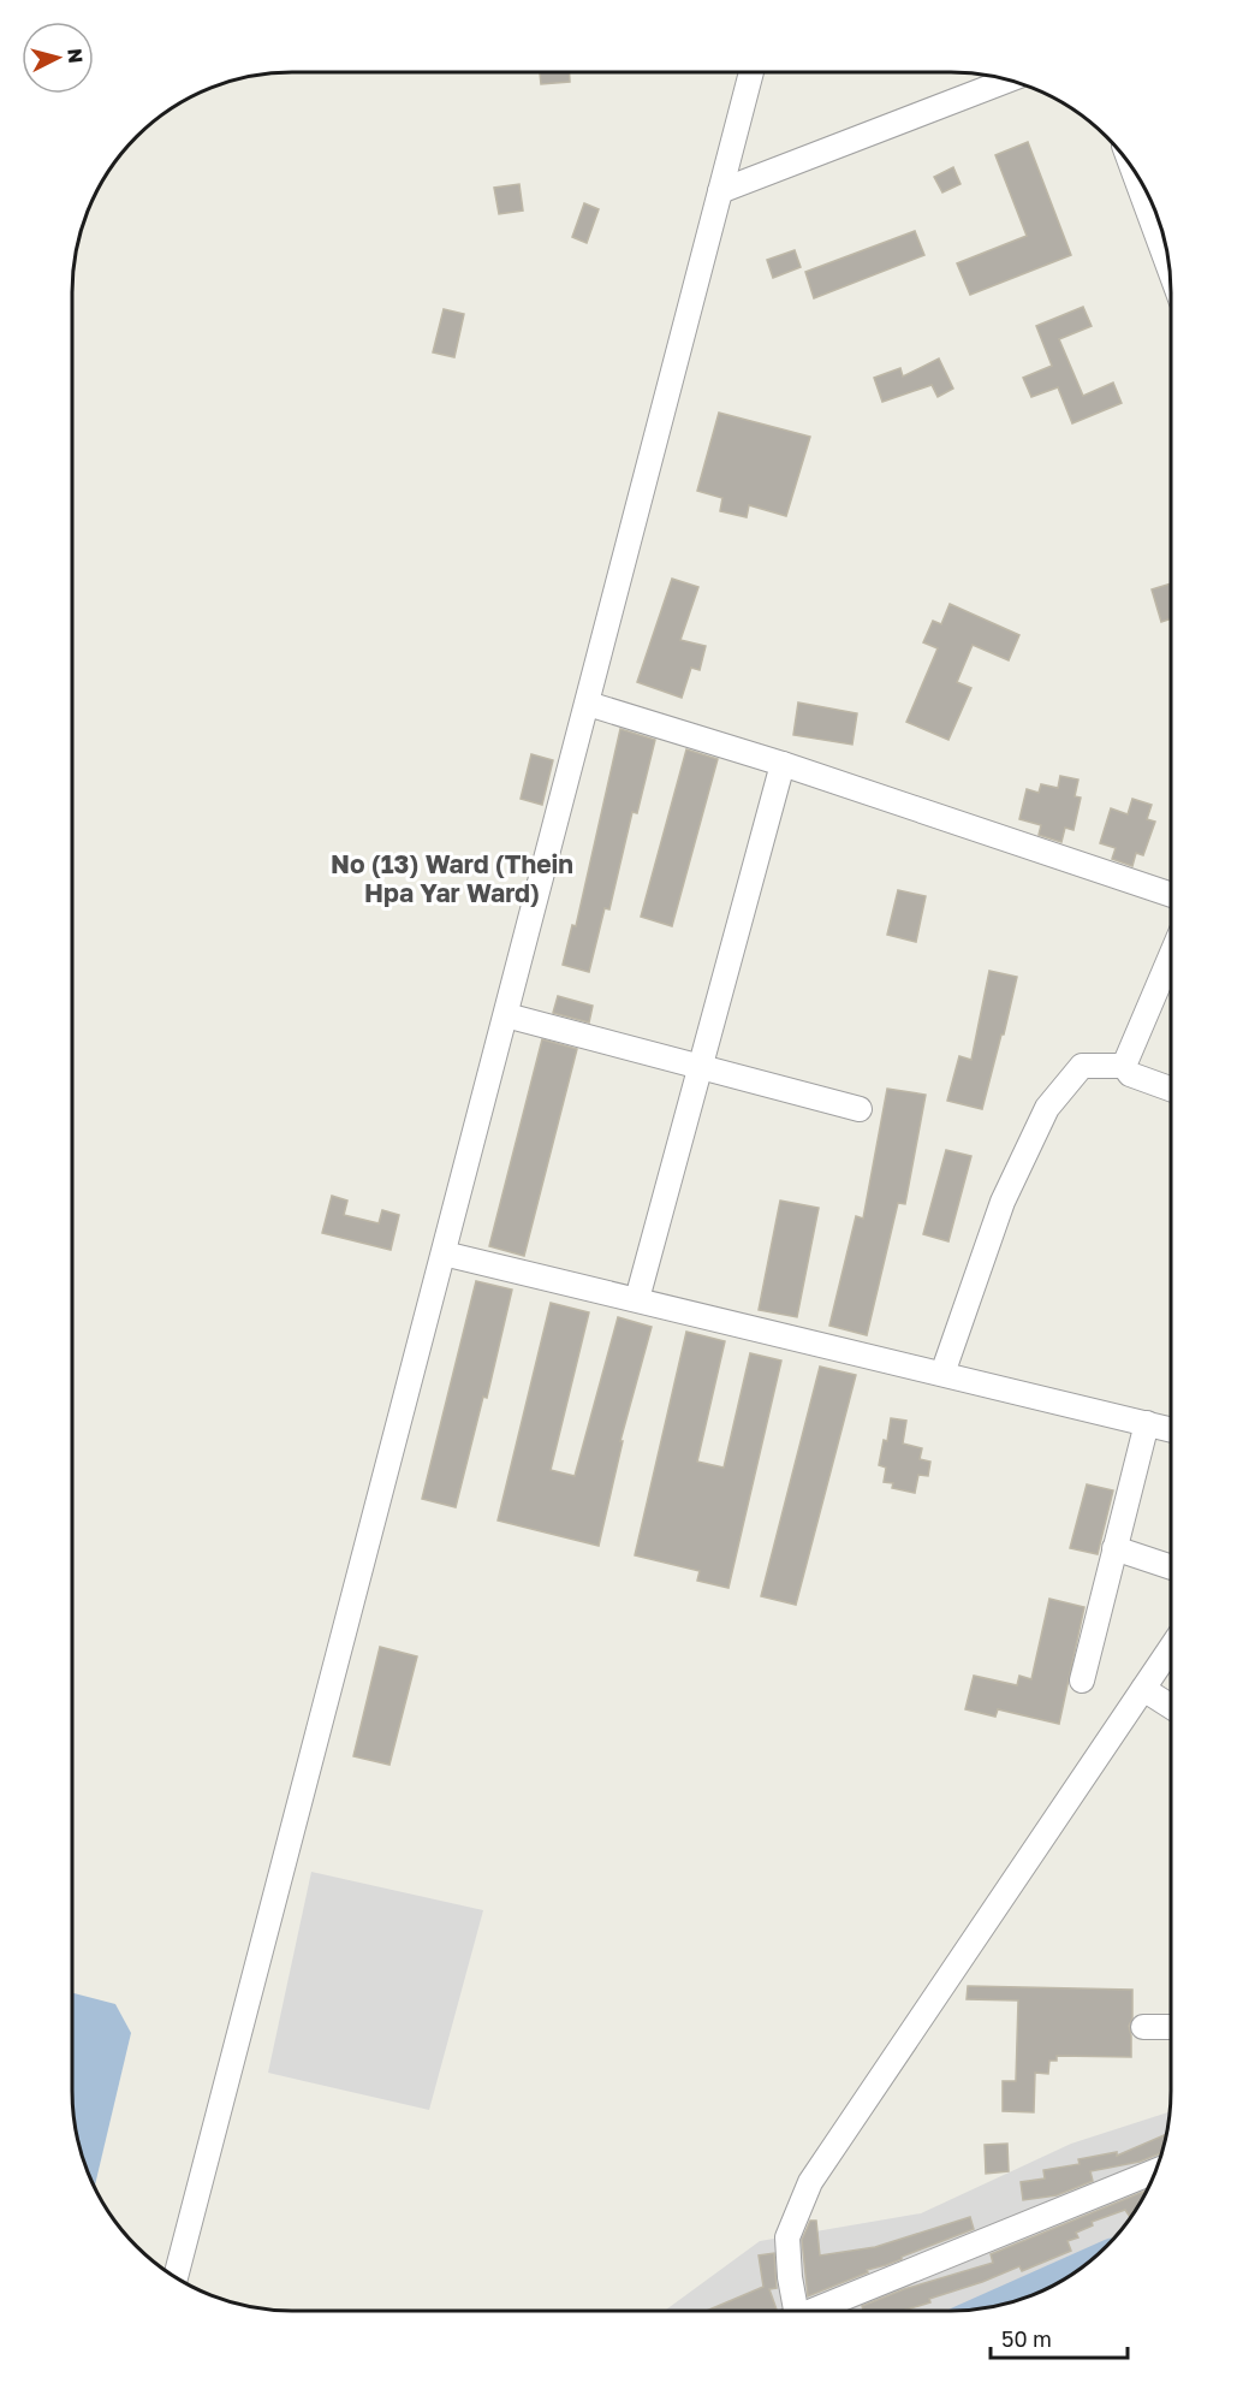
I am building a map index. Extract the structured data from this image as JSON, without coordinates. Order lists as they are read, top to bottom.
{
  "districts": ["No (13) Ward (Thein Hpa Yar Ward)"],
  "scale_bar": "50 m",
  "north": "right"
}
